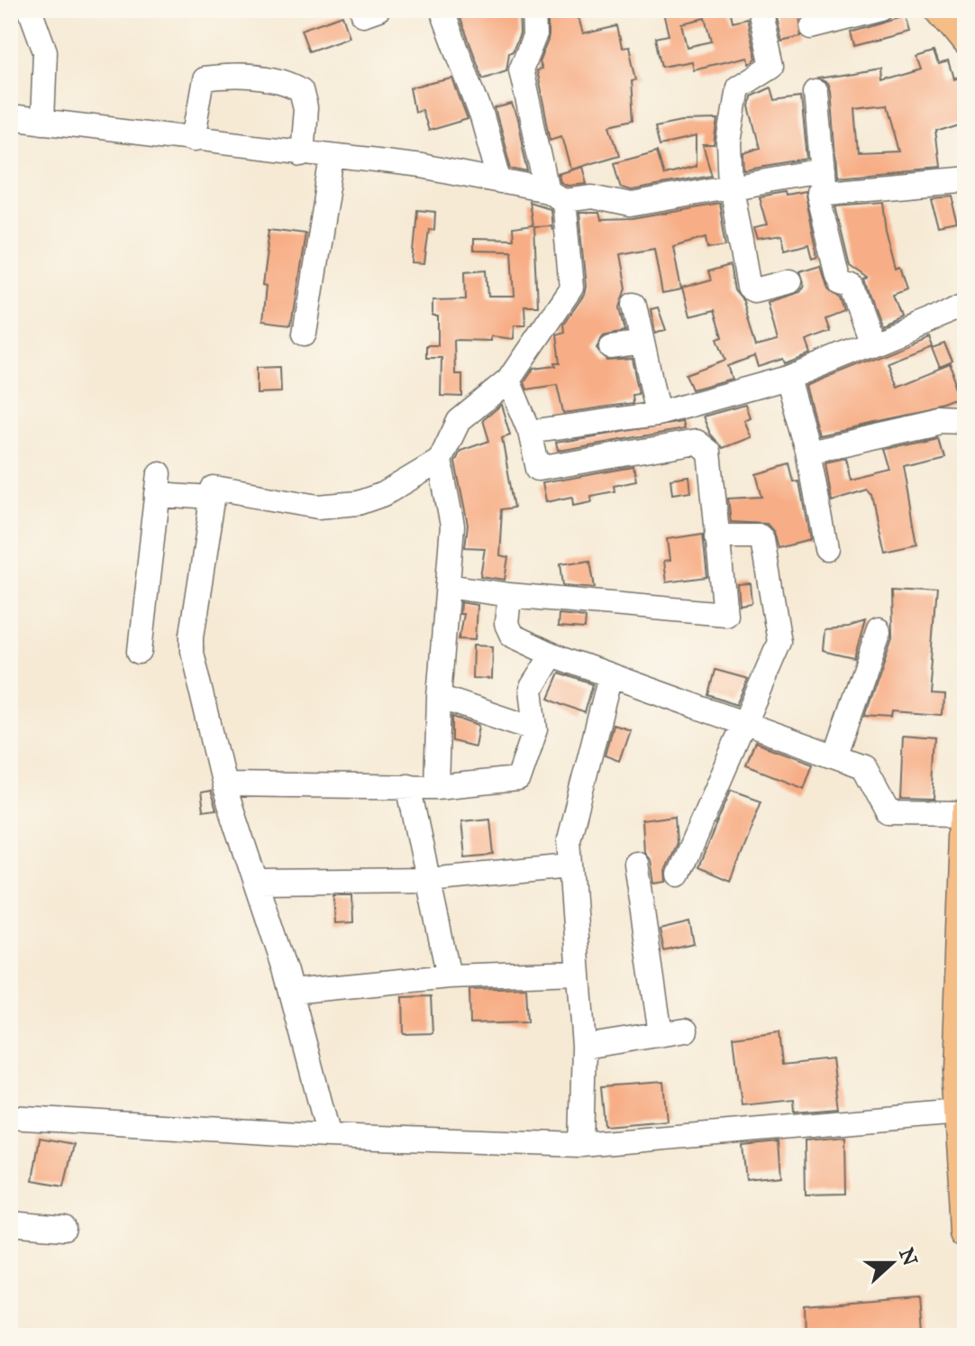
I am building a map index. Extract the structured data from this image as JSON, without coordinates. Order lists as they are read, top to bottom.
{
  "north": "right"
}
